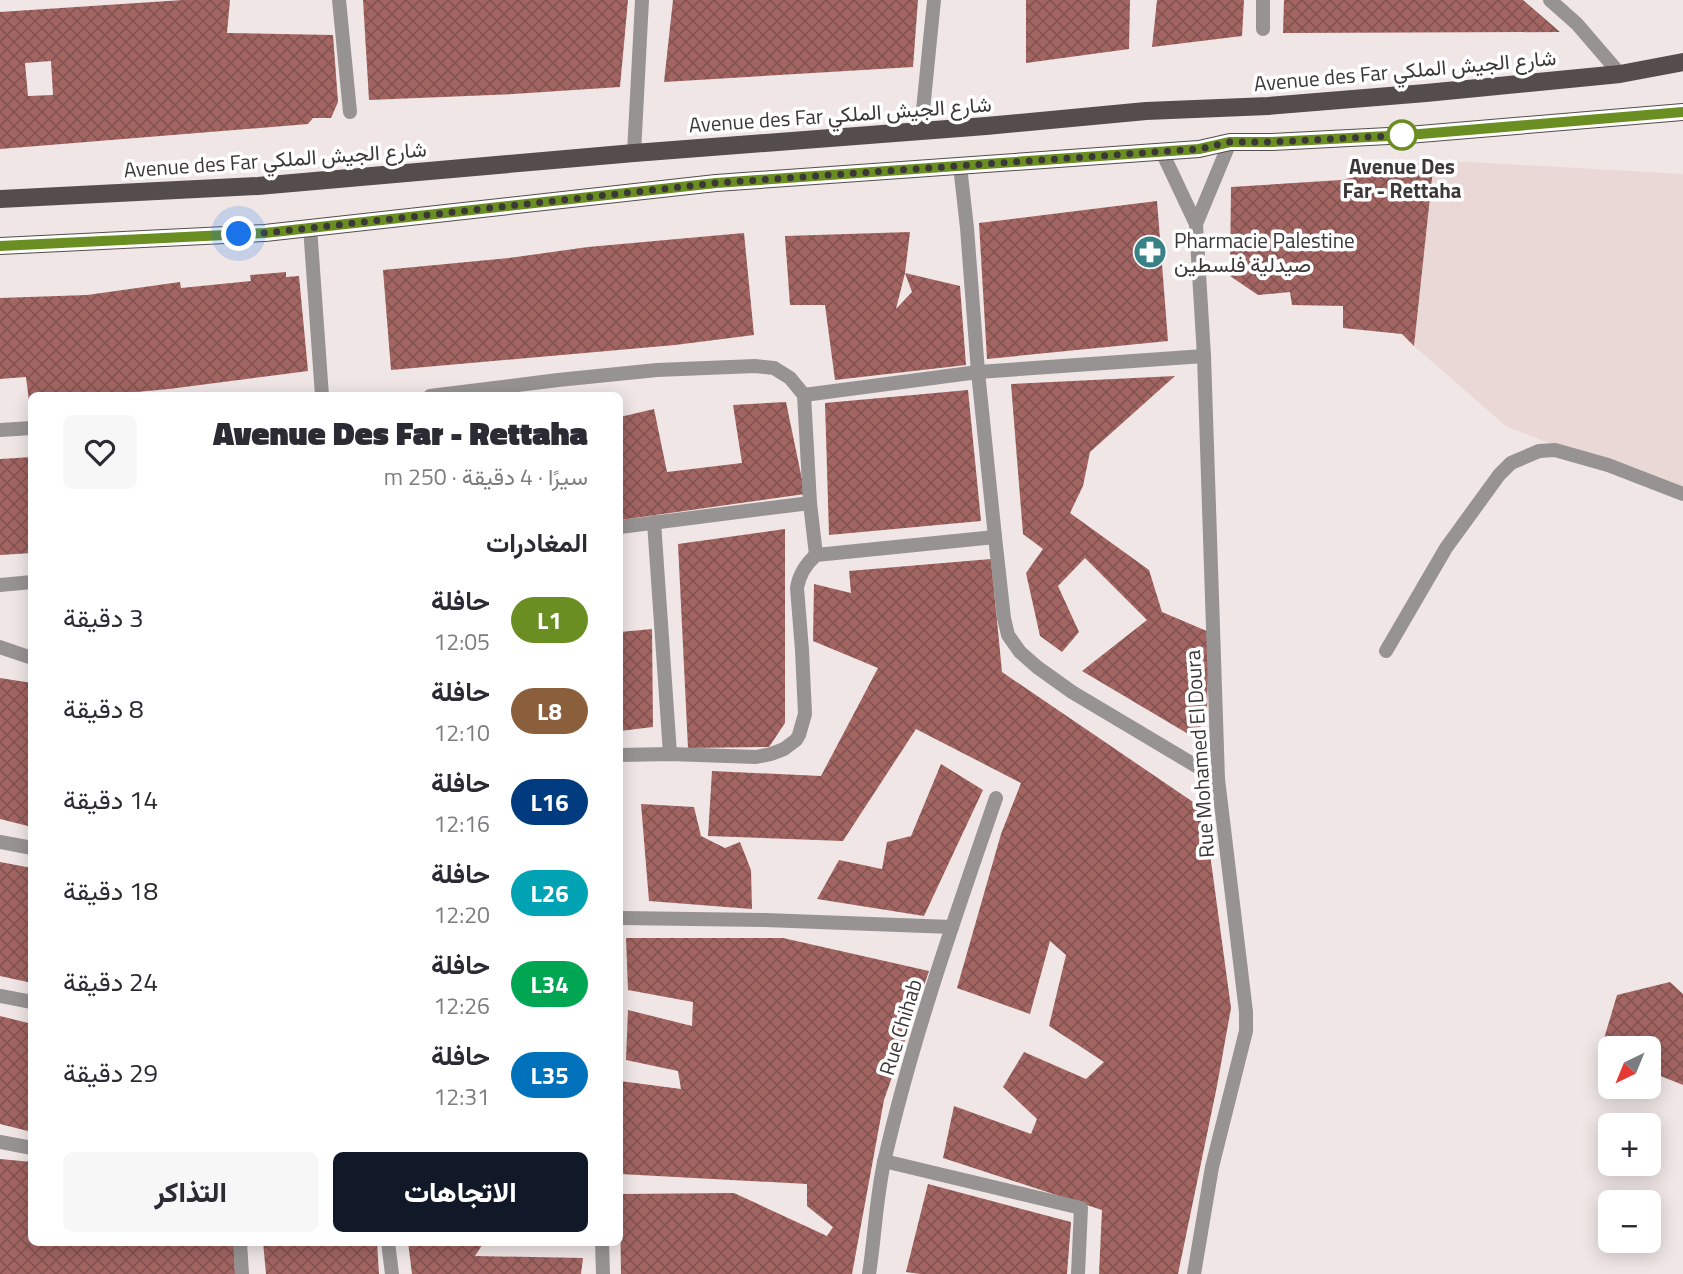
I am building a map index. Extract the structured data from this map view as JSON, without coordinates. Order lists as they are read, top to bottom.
{
  "streets": {
    "main road": ["Avenue des Far شارع الجيش الملكي"],
    "street": ["Rue Mohamed El Doura", "Rue Chihab"]
  },
  "places": {
    "other": ["Avenue Des Far - Rettaha"],
    "pharmacy": ["Pharmacie Palestine صيدلية فلسطين"]
  },
  "lines": ["bus line L1"],
  "north": "bottom left",
  "page": {
    "heading": [
      ["Avenue Des Far - Rettaha", "سيرًا · 4 دقيقة · 250 m"],
      "المغادرات"
    ],
    "list": [
      {
        "mark": "L1",
        "name": "حافلة",
        "note": "12:05",
        "value": "3 دقيقة"
      },
      {
        "mark": "L8",
        "name": "حافلة",
        "note": "12:10",
        "value": "8 دقيقة"
      },
      {
        "mark": "L16",
        "name": "حافلة",
        "note": "12:16",
        "value": "14 دقيقة"
      },
      {
        "mark": "L26",
        "name": "حافلة",
        "note": "12:20",
        "value": "18 دقيقة"
      },
      {
        "mark": "L34",
        "name": "حافلة",
        "note": "12:26",
        "value": "24 دقيقة"
      },
      {
        "mark": "L35",
        "name": "حافلة",
        "note": "12:31",
        "value": "29 دقيقة"
      }
    ],
    "map_buttons": ["+", "−"],
    "buttons": ["الاتجاهات", "التذاكر"]
  }
}
